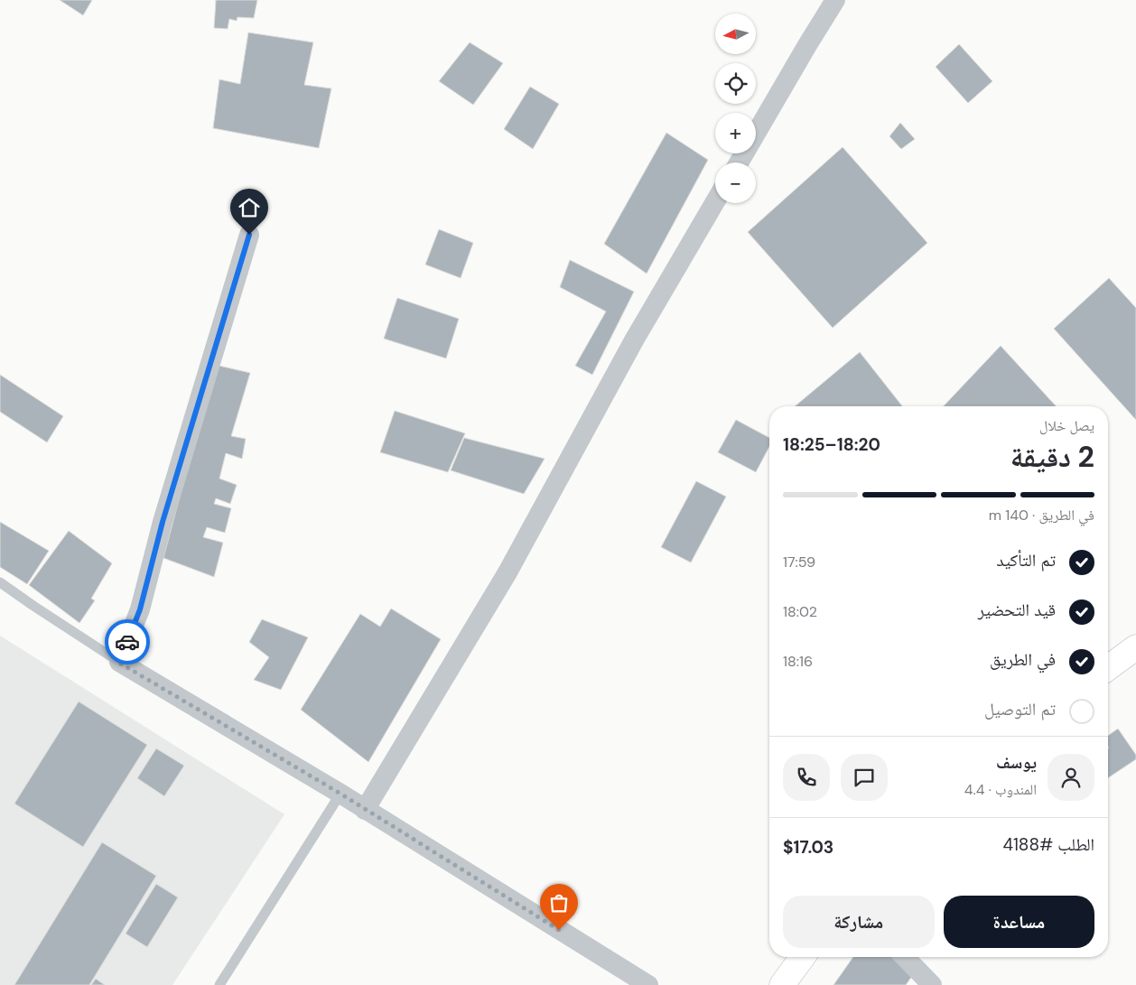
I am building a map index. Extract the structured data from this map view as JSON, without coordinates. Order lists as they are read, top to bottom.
{
  "north": "left",
  "page": {
    "map_buttons": ["+", "−"],
    "heading": ["2 دقيقة", "يصل خلال", "18:20–18:25"],
    "panel": [
      "يوسف",
      "المندوب · 4.4",
      "الطلب #4188",
      "$17.03"
    ],
    "bar": "في الطريق · 140 m",
    "list": [
      ["تم التأكيد", "17:59"],
      ["قيد التحضير", "18:02"],
      ["في الطريق", "18:16"],
      "تم التوصيل"
    ],
    "buttons": ["مساعدة", "مشاركة"]
  }
}
